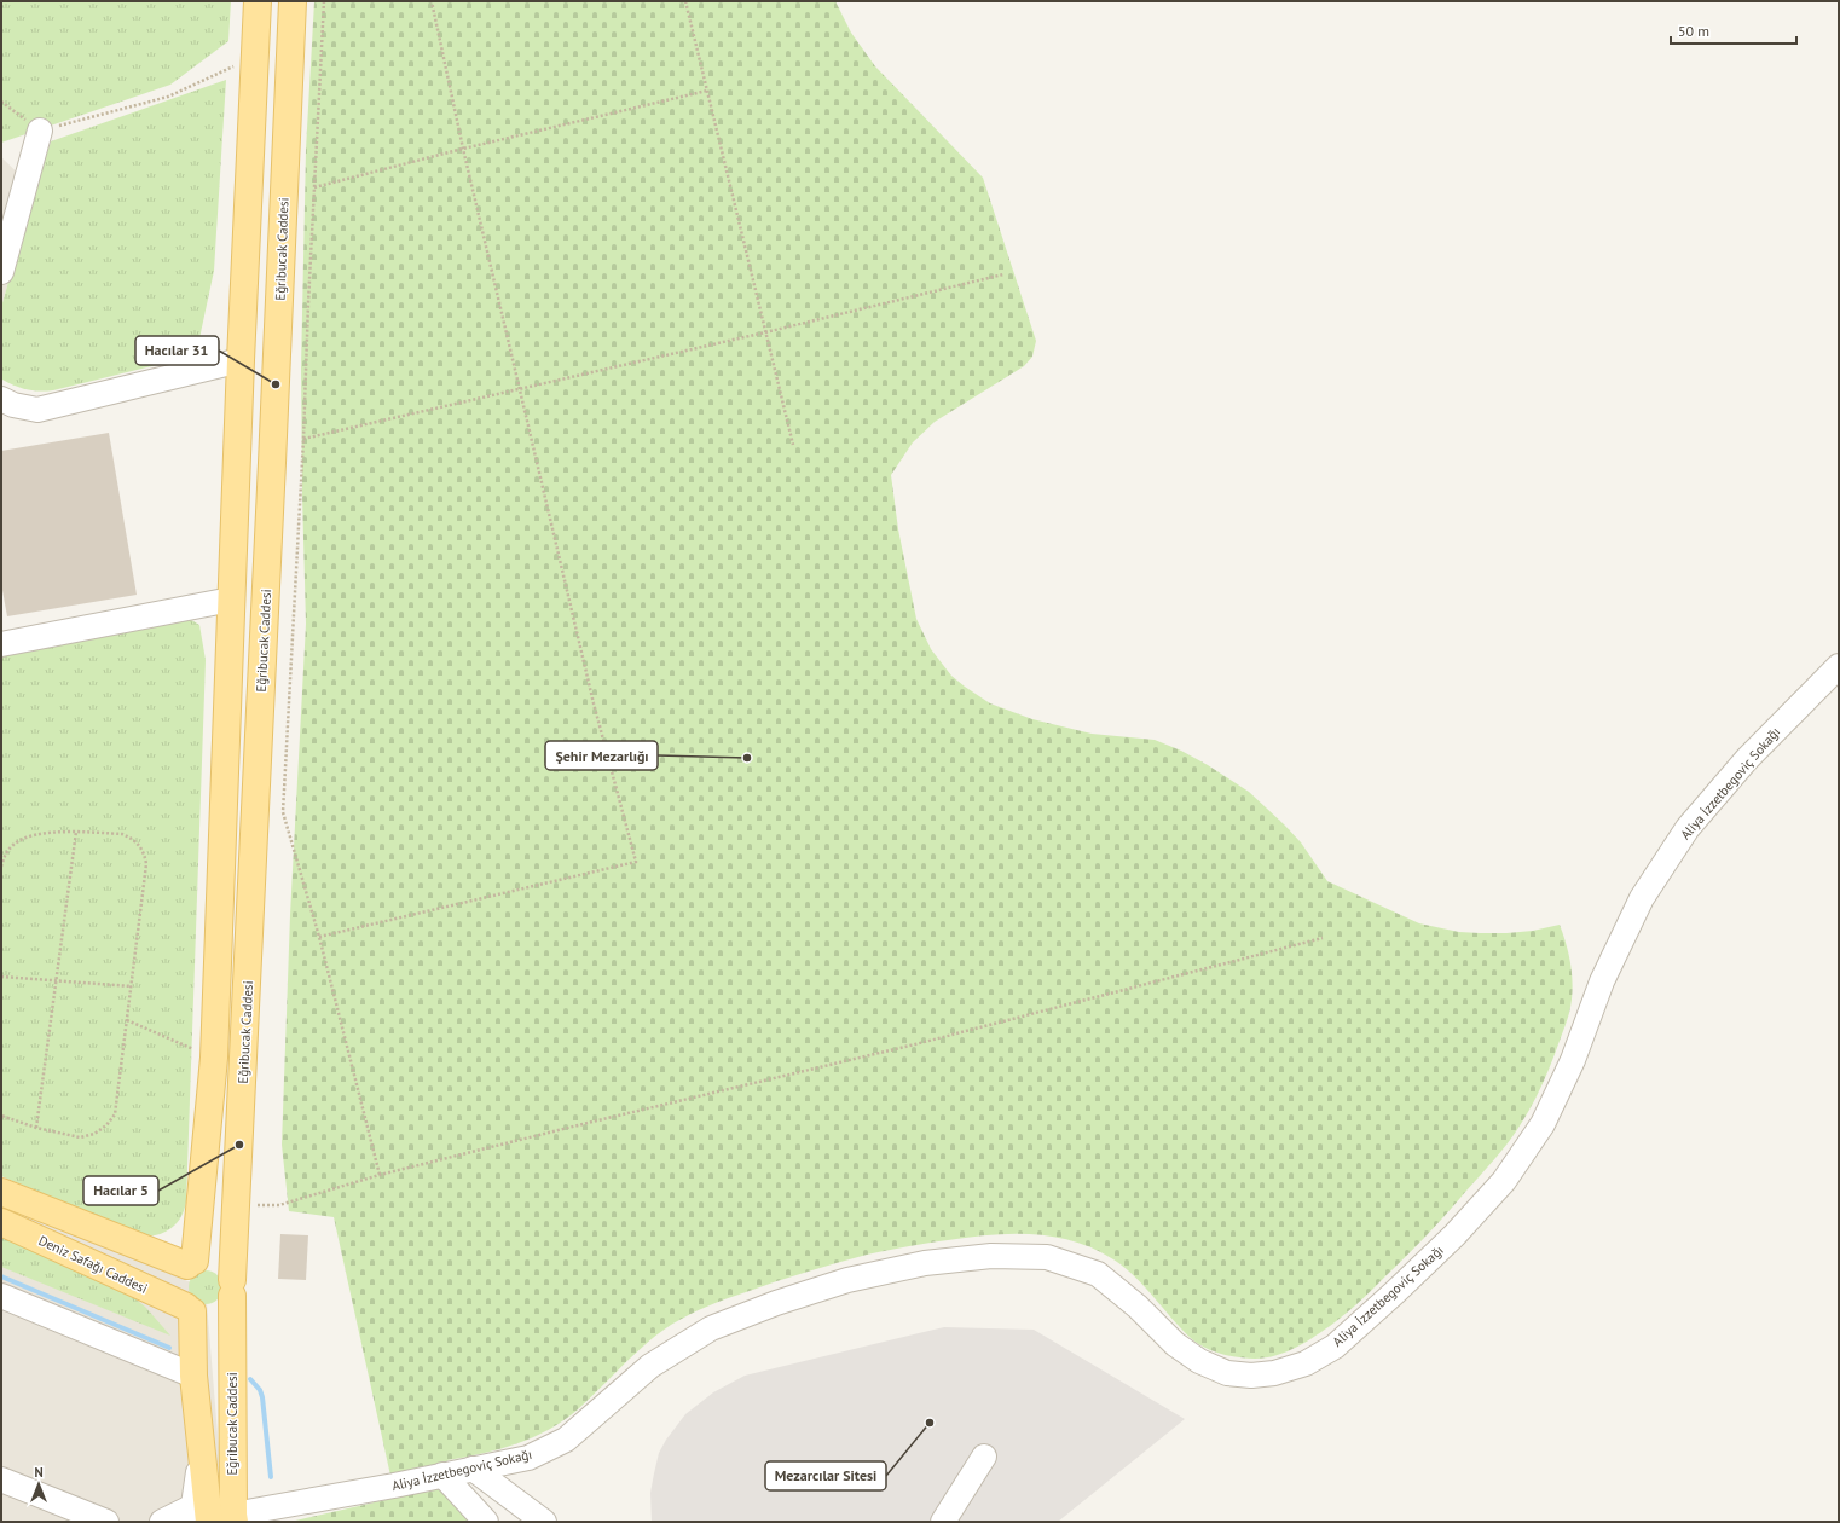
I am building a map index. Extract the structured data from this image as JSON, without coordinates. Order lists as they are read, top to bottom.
{
  "streets": {
    "main road": ["Eğribucak Caddesi", "Deniz Safağı Caddesi"],
    "street": ["Aliya İzzetbegoviç Sokağı"]
  },
  "crossings": [
    ["Eğribucak Caddesi", "Aliya İzzetbegoviç Sokağı"],
    ["Eğribucak Caddesi", "Deniz Safağı Caddesi"]
  ],
  "places": [
    "Hacılar 31",
    "Şehir Mezarlığı",
    "Hacılar 5",
    "Mezarcılar Sitesi"
  ],
  "scale_bar": "50 m",
  "north": "top"
}
